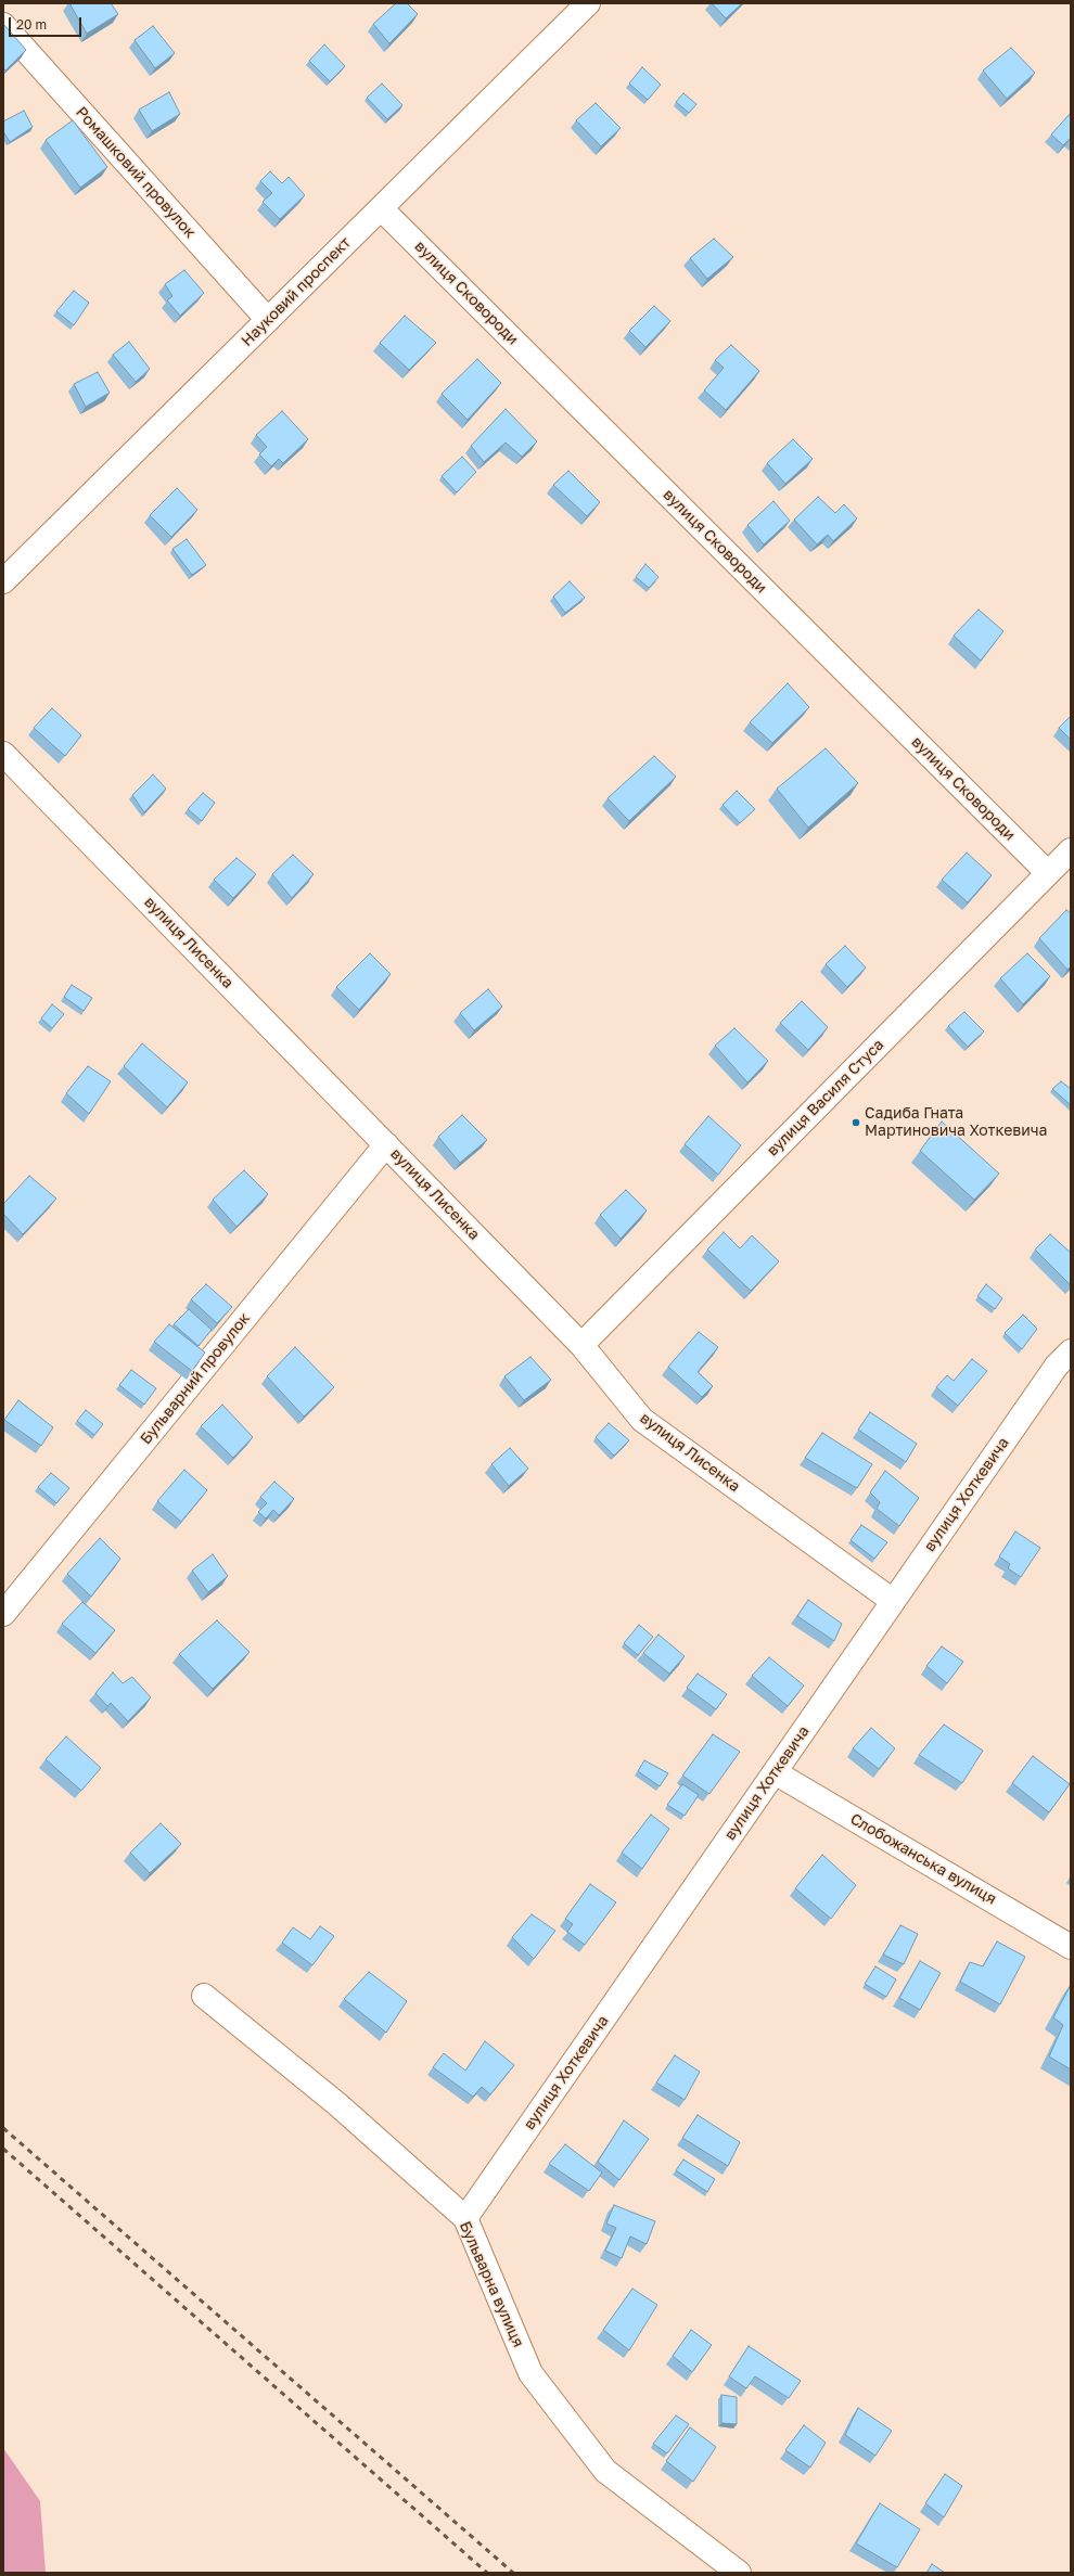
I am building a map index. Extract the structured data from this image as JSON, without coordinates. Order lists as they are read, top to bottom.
{
  "streets": {
    "street": [
      "Ромашковий провулок",
      "Науковий проспект",
      "вулиця Сковороди",
      "вулиця Лисенка",
      "вулиця Василя Стуса",
      "Бульварний провулок",
      "вулиця Хоткевича",
      "Слобожанська вулиця",
      "Бульварна вулиця"
    ]
  },
  "crossings": [
    ["Ромашковий провулок", "Науковий проспект"],
    ["Науковий проспект", "вулиця Сковороди"],
    ["вулиця Сковороди", "вулиця Василя Стуса"],
    ["вулиця Лисенка", "вулиця Василя Стуса"],
    ["вулиця Лисенка", "Бульварний провулок"],
    ["вулиця Лисенка", "вулиця Хоткевича"],
    ["вулиця Хоткевича", "Слобожанська вулиця"],
    ["вулиця Хоткевича", "Бульварна вулиця"]
  ],
  "places": ["Садиба Гната Мартиновича Хоткевича"],
  "scale_bar": "20 m"
}
